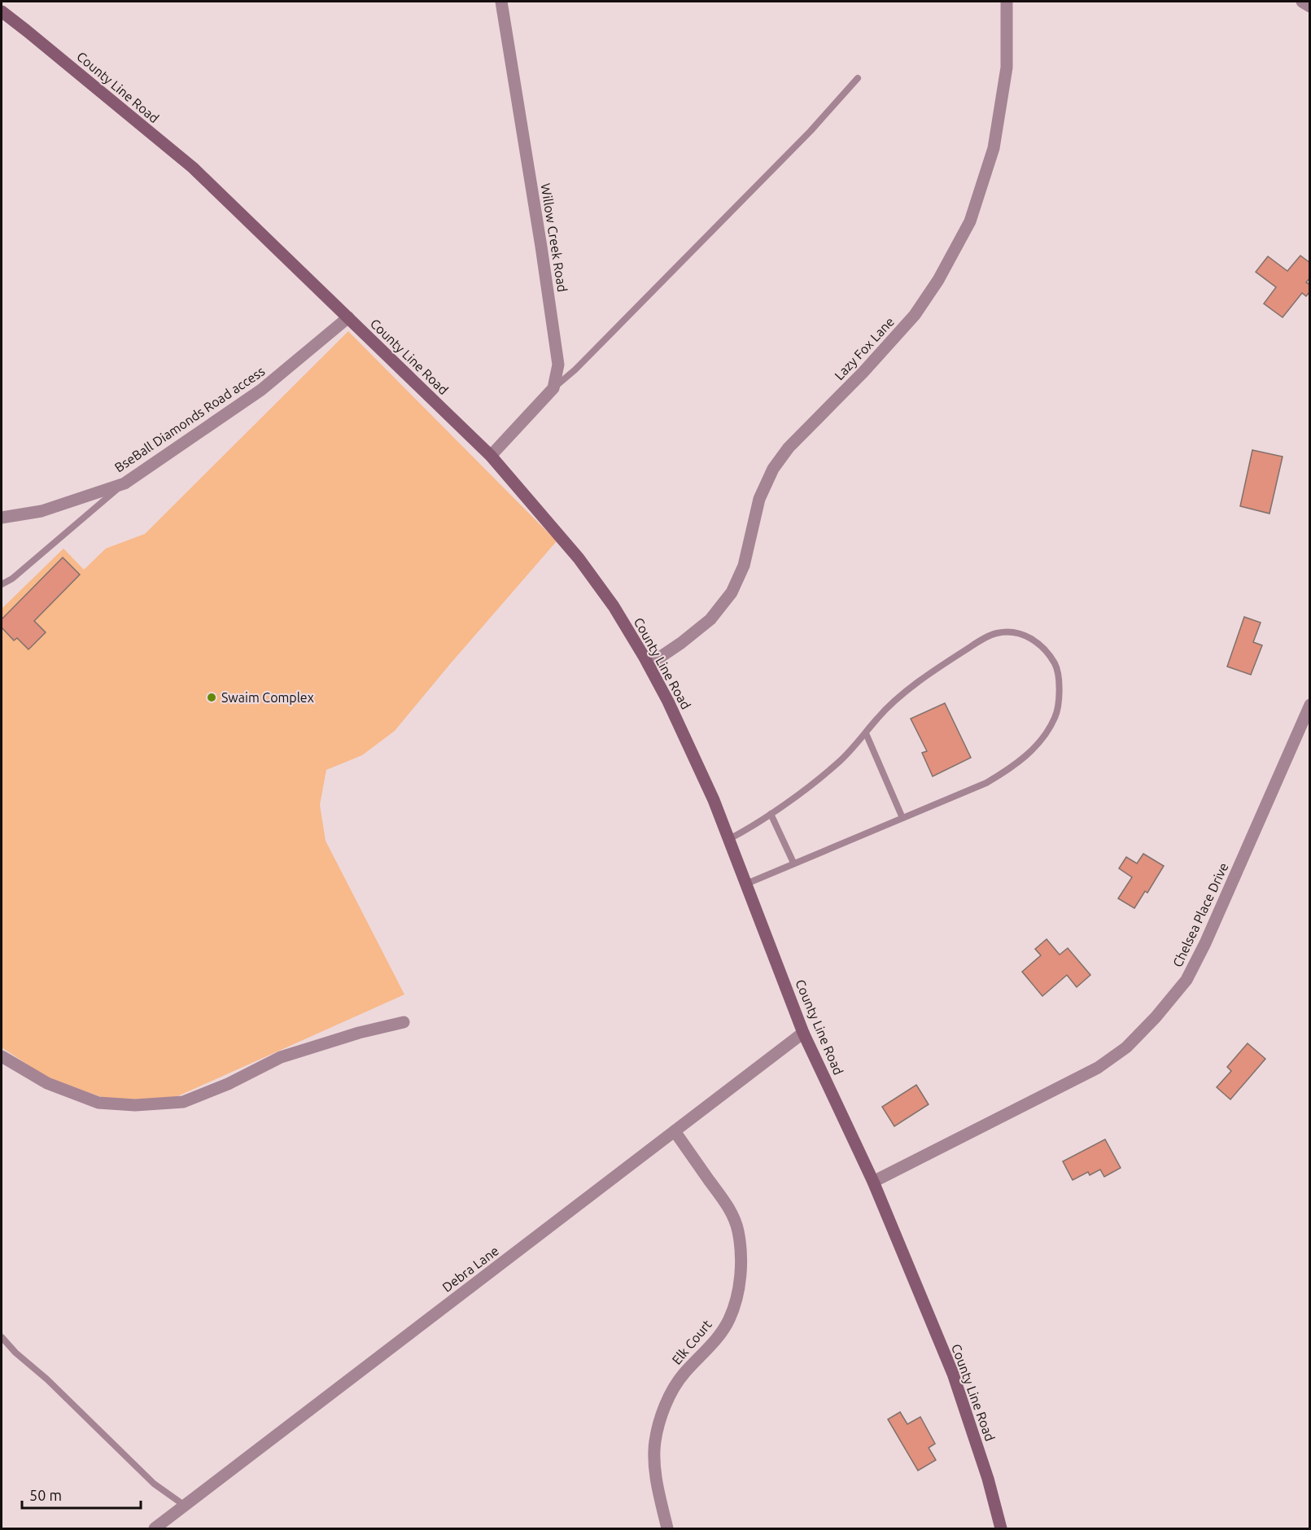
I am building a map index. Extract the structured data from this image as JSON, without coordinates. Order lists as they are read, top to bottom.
{
  "streets": {
    "street": [
      "County Line Road",
      "Willow Creek Road",
      "Lazy Fox Lane",
      "BseBall Diamonds Road access",
      "Chelsea Place Drive",
      "Debra Lane",
      "Elk Court"
    ]
  },
  "crossings": [
    ["County Line Road", "Lazy Fox Lane"],
    ["County Line Road", "BseBall Diamonds Road access"],
    ["County Line Road", "Chelsea Place Drive"],
    ["County Line Road", "Debra Lane"],
    ["Debra Lane", "Elk Court"]
  ],
  "places": ["Swaim Complex"],
  "scale_bar": "50 m"
}
